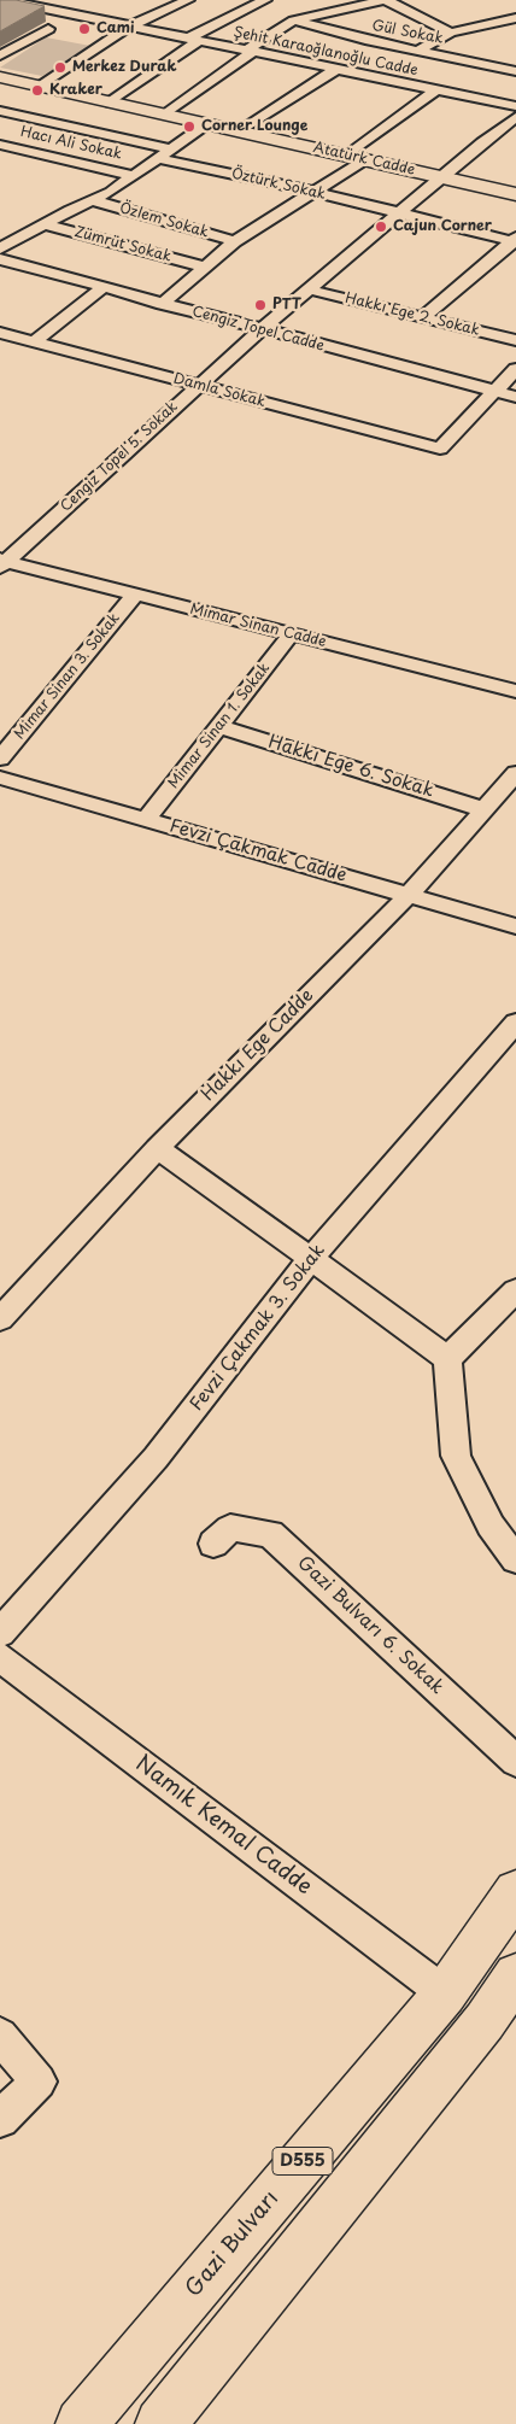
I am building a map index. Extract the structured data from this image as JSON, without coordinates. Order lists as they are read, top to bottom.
{
  "streets": {
    "main road": ["Atatürk Cadde", "D555", "Gazi Bulvarı"],
    "street": [
      "Gül Sokak",
      "Şehit Karaoğlanoğlu Cadde",
      "Hacı Ali Sokak",
      "Öztürk Sokak",
      "Özlem Sokak",
      "Zümrüt Sokak",
      "Hakkı Ege 2. Sokak",
      "Cengiz Topel Cadde",
      "Damla Sokak",
      "Cengiz Topel 5. Sokak",
      "Mimar Sinan Cadde",
      "Mimar Sinan 3. Sokak",
      "Mimar Sinan 1. Sokak",
      "Hakkı Ege 6. Sokak",
      "Fevzi Çakmak Cadde",
      "Hakkı Ege Cadde",
      "Fevzi Çakmak 3. Sokak",
      "Gazi Bulvarı 6. Sokak",
      "Namık Kemal Cadde"
    ]
  },
  "crossings": [
    ["Atatürk Cadde", "Cengiz Topel 5. Sokak"],
    ["Öztürk Sokak", "Cengiz Topel 5. Sokak"],
    ["Hakkı Ege 2. Sokak", "Cengiz Topel 5. Sokak"],
    ["Cengiz Topel Cadde", "Damla Sokak"],
    ["Cengiz Topel Cadde", "Cengiz Topel 5. Sokak"],
    ["Damla Sokak", "Cengiz Topel 5. Sokak"],
    ["Cengiz Topel 5. Sokak", "Mimar Sinan Cadde"],
    ["Mimar Sinan Cadde", "Mimar Sinan 3. Sokak"],
    ["Mimar Sinan Cadde", "Mimar Sinan 1. Sokak"],
    ["Mimar Sinan 1. Sokak", "Hakkı Ege 6. Sokak"],
    ["Mimar Sinan 1. Sokak", "Fevzi Çakmak Cadde"],
    ["Hakkı Ege 6. Sokak", "Hakkı Ege Cadde"],
    ["Fevzi Çakmak Cadde", "Hakkı Ege Cadde"],
    ["Namık Kemal Cadde", "Gazi Bulvarı"]
  ],
  "places": [
    "Cami",
    "Merkez Durak",
    "Kraker",
    "Corner Lounge",
    "Cajun Corner",
    "PTT"
  ]
}
